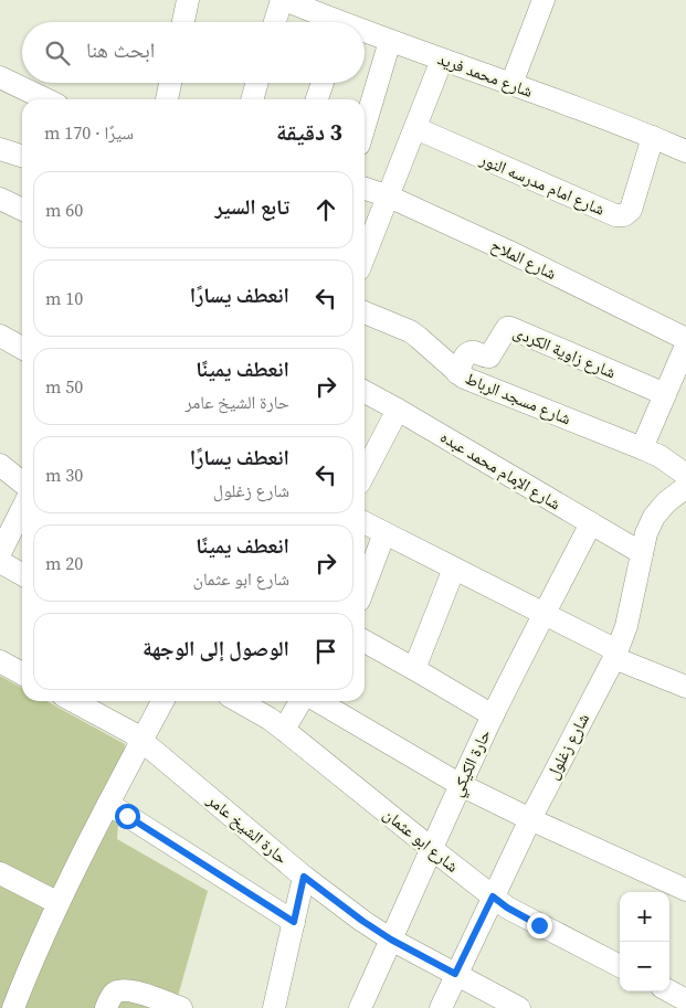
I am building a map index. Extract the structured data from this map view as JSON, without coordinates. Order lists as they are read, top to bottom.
{
  "streets": {
    "street": [
      "شارع محمد فريد",
      "شارع امام مدرسه النور",
      "شارع الملاح",
      "شارع زاوية الكردى",
      "شارع مسجد الرباط",
      "شارع الإمام محمد عبده",
      "شارع زغلول",
      "حارة الكيكي",
      "حارة الشيخ عامر",
      "شارع ابو عثمان"
    ]
  },
  "crossings": [
    ["شارع محمد فريد", "شارع امام مدرسه النور"],
    ["شارع زاوية الكردى", "شارع مسجد الرباط"],
    ["شارع الإمام محمد عبده", "شارع زغلول"],
    ["شارع الإمام محمد عبده", "حارة الكيكي"],
    ["شارع زغلول", "حارة الشيخ عامر"],
    ["شارع زغلول", "شارع ابو عثمان"],
    ["حارة الكيكي", "حارة الشيخ عامر"],
    ["حارة الكيكي", "شارع ابو عثمان"]
  ],
  "page": {
    "search": "ابحث هنا",
    "heading": ["3 دقيقة", "سيرًا · 170 m"],
    "list": [
      ["تابع السير", "60 m"],
      ["انعطف يسارًا", "10 m"],
      ["انعطف يمينًا", "حارة الشيخ عامر", "50 m"],
      ["انعطف يسارًا", "شارع زغلول", "30 m"],
      ["انعطف يمينًا", "شارع ابو عثمان", "20 m"],
      "الوصول إلى الوجهة"
    ],
    "map_buttons": ["+", "−"]
  }
}
